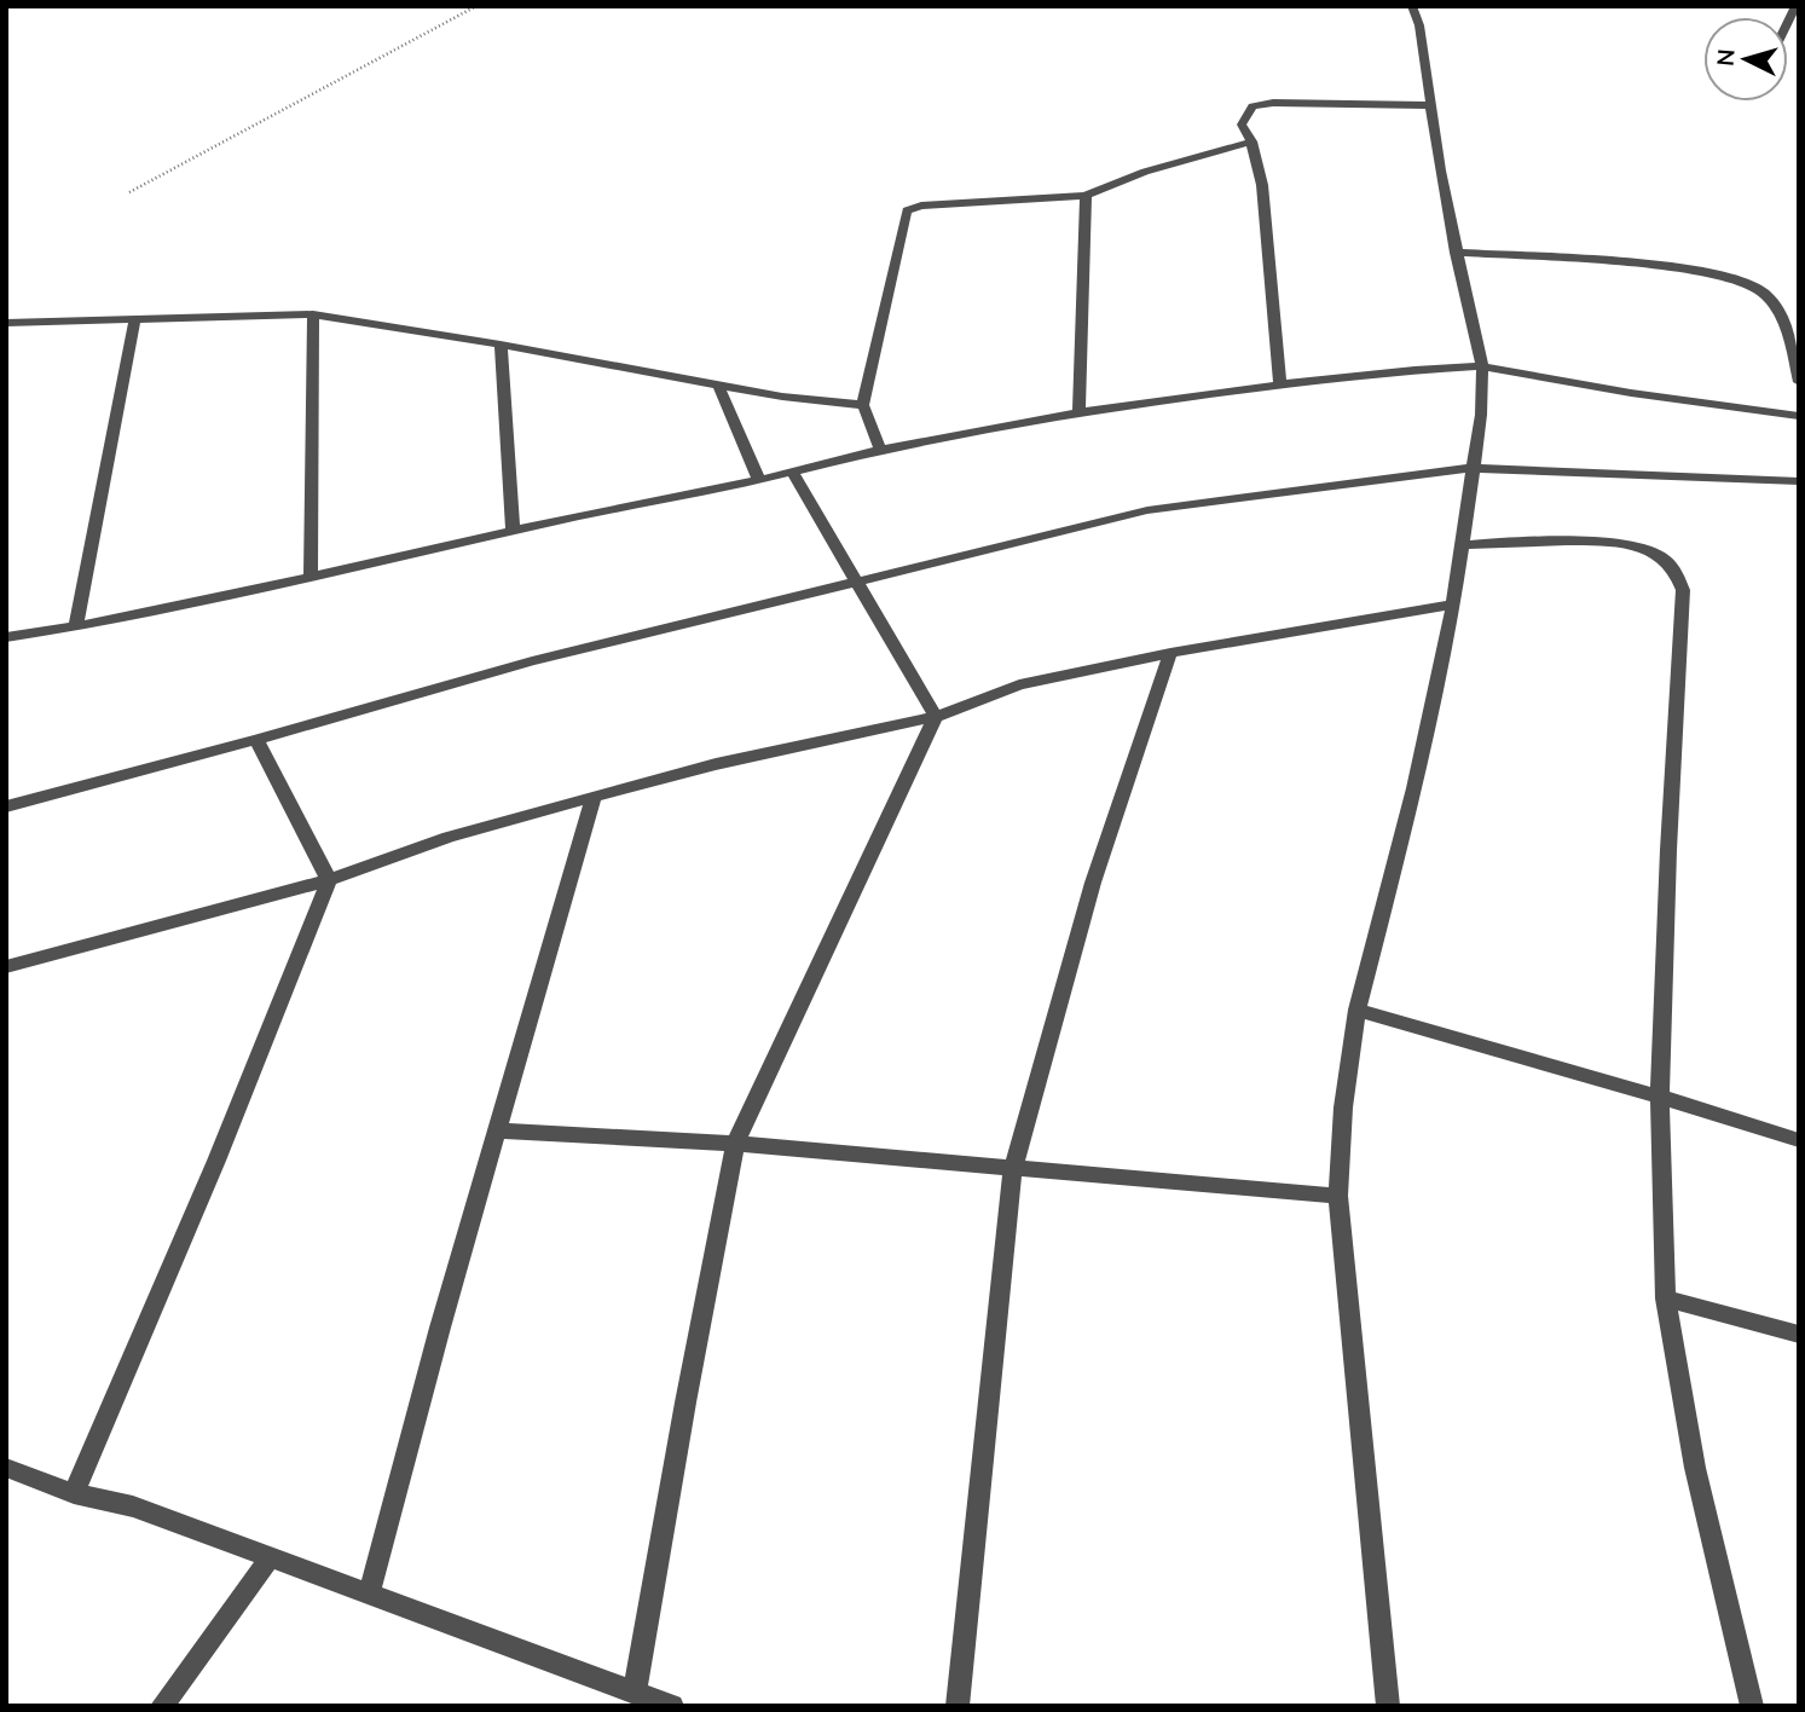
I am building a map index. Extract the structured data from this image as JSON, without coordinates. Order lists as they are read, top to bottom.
{
  "north": "left"
}
